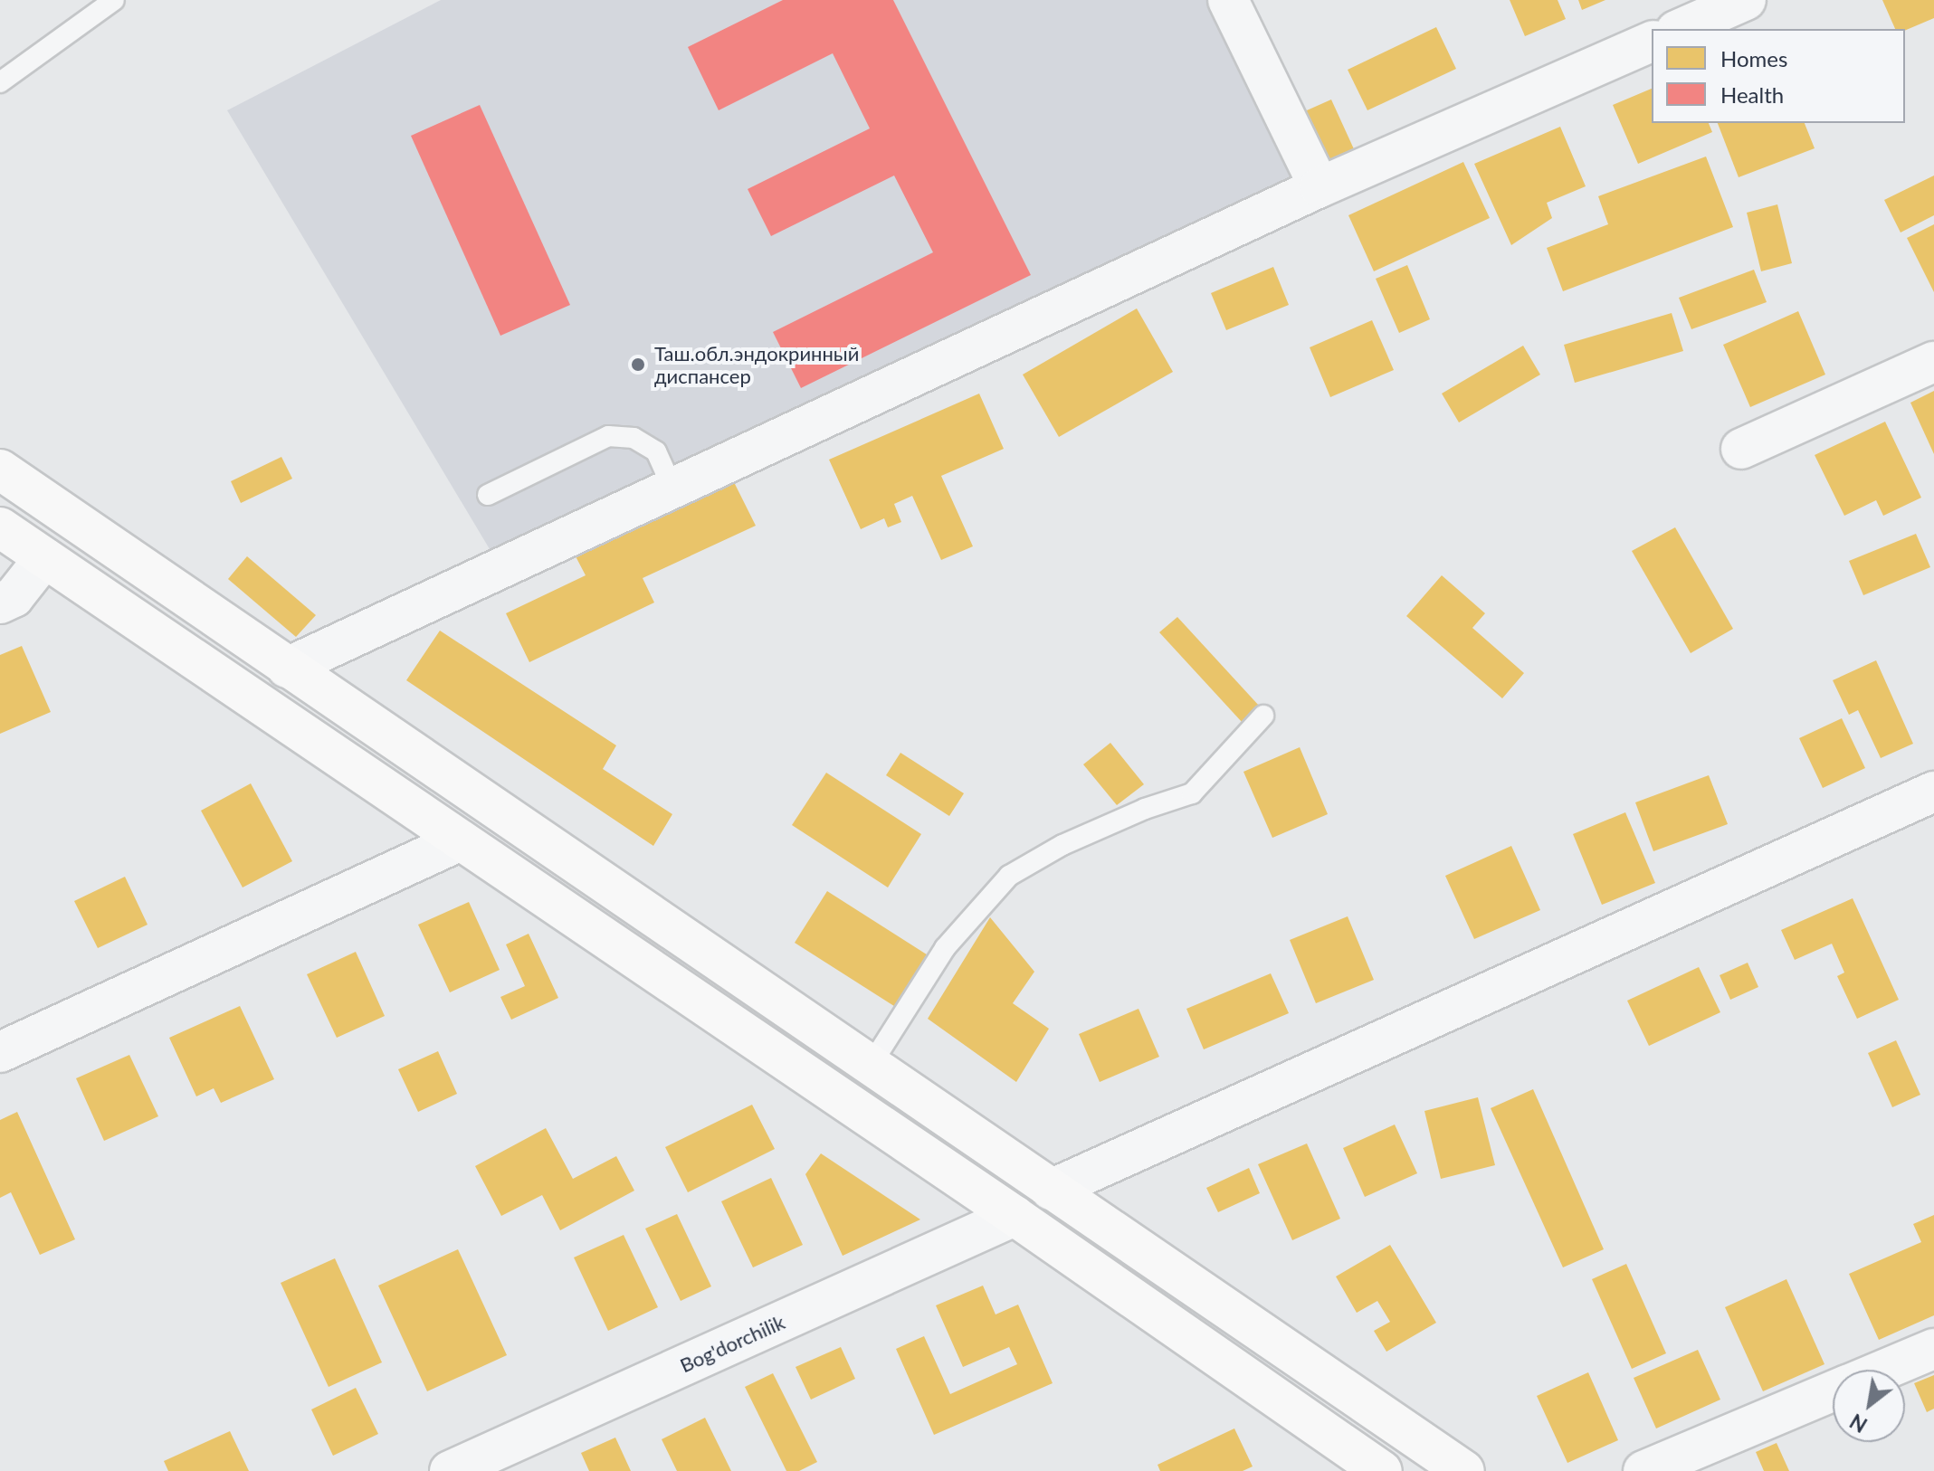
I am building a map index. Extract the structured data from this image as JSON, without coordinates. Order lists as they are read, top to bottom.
{
  "streets": {
    "street": ["Bog'dorchilik"]
  },
  "places": ["Таш.обл.эндокринный диспансер"],
  "legend": ["Homes", "Health"],
  "north": "bottom left"
}
